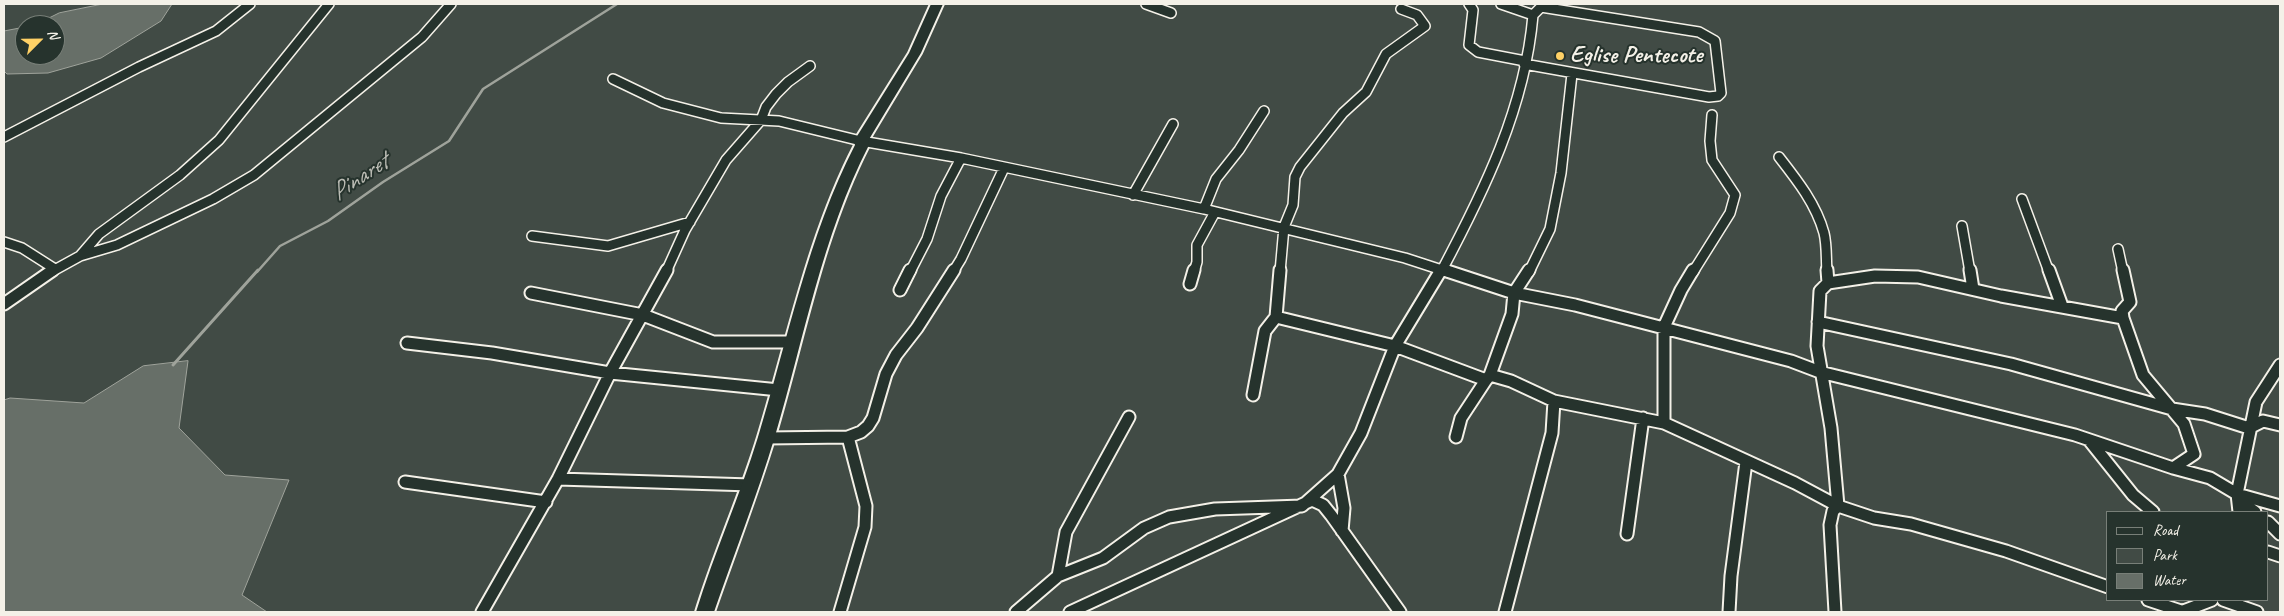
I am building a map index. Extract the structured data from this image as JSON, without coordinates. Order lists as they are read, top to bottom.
{
  "water": ["Pinaret"],
  "places": ["Eglise Pentecote"],
  "legend": ["Road", "Park", "Water"],
  "north": "top right"
}
